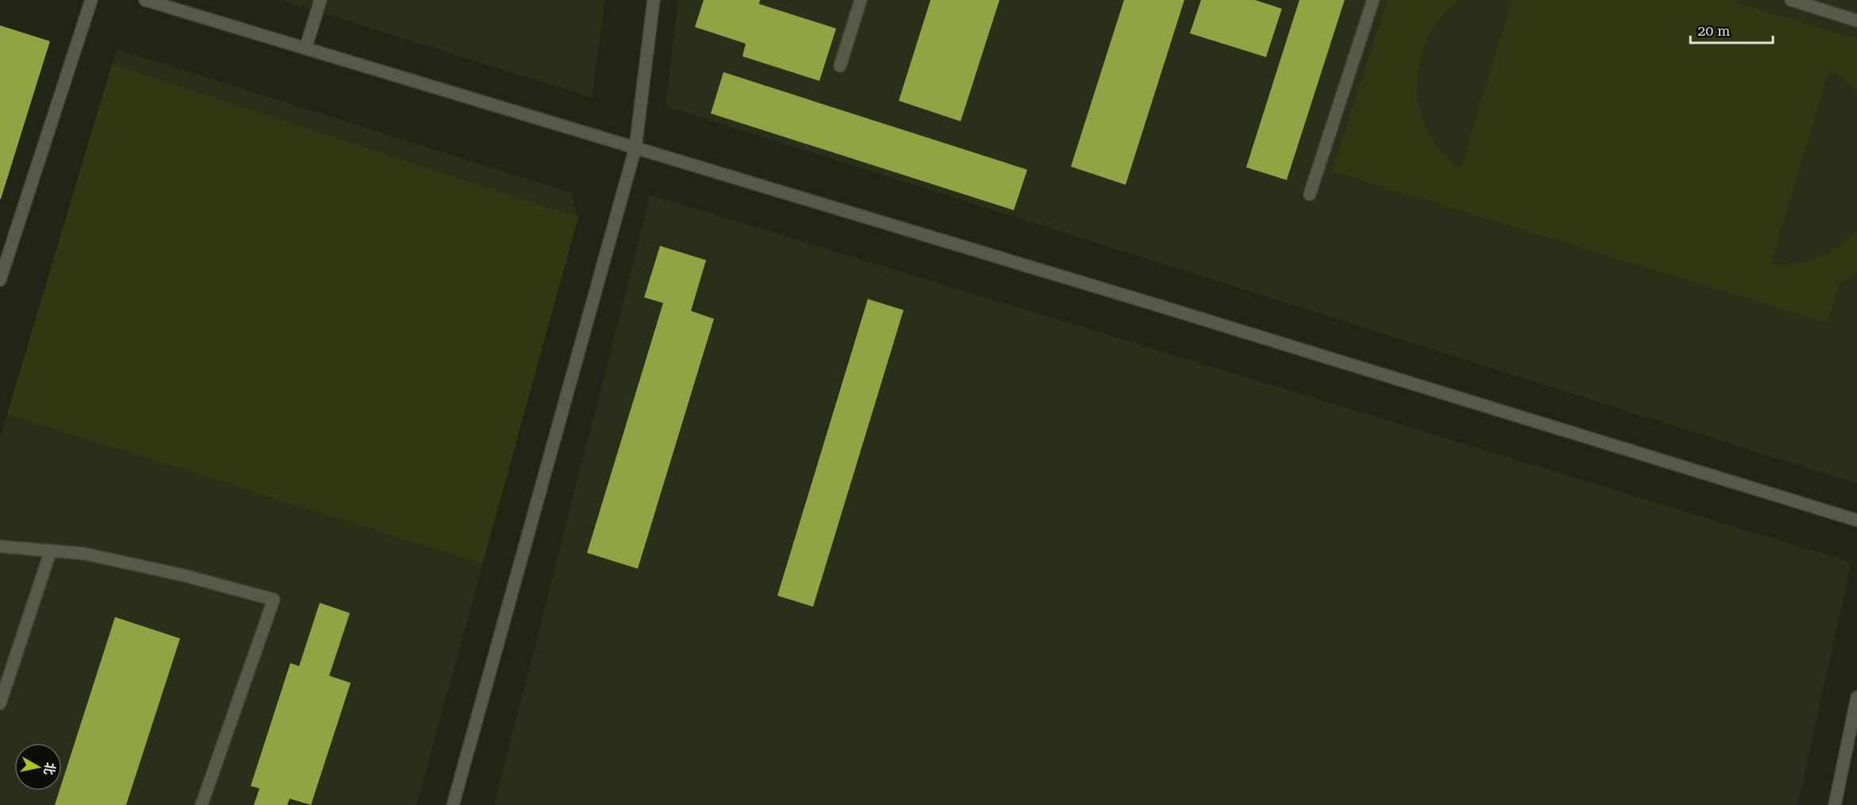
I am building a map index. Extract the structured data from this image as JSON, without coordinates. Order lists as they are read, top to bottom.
{
  "scale_bar": "20 m",
  "north": "right"
}
